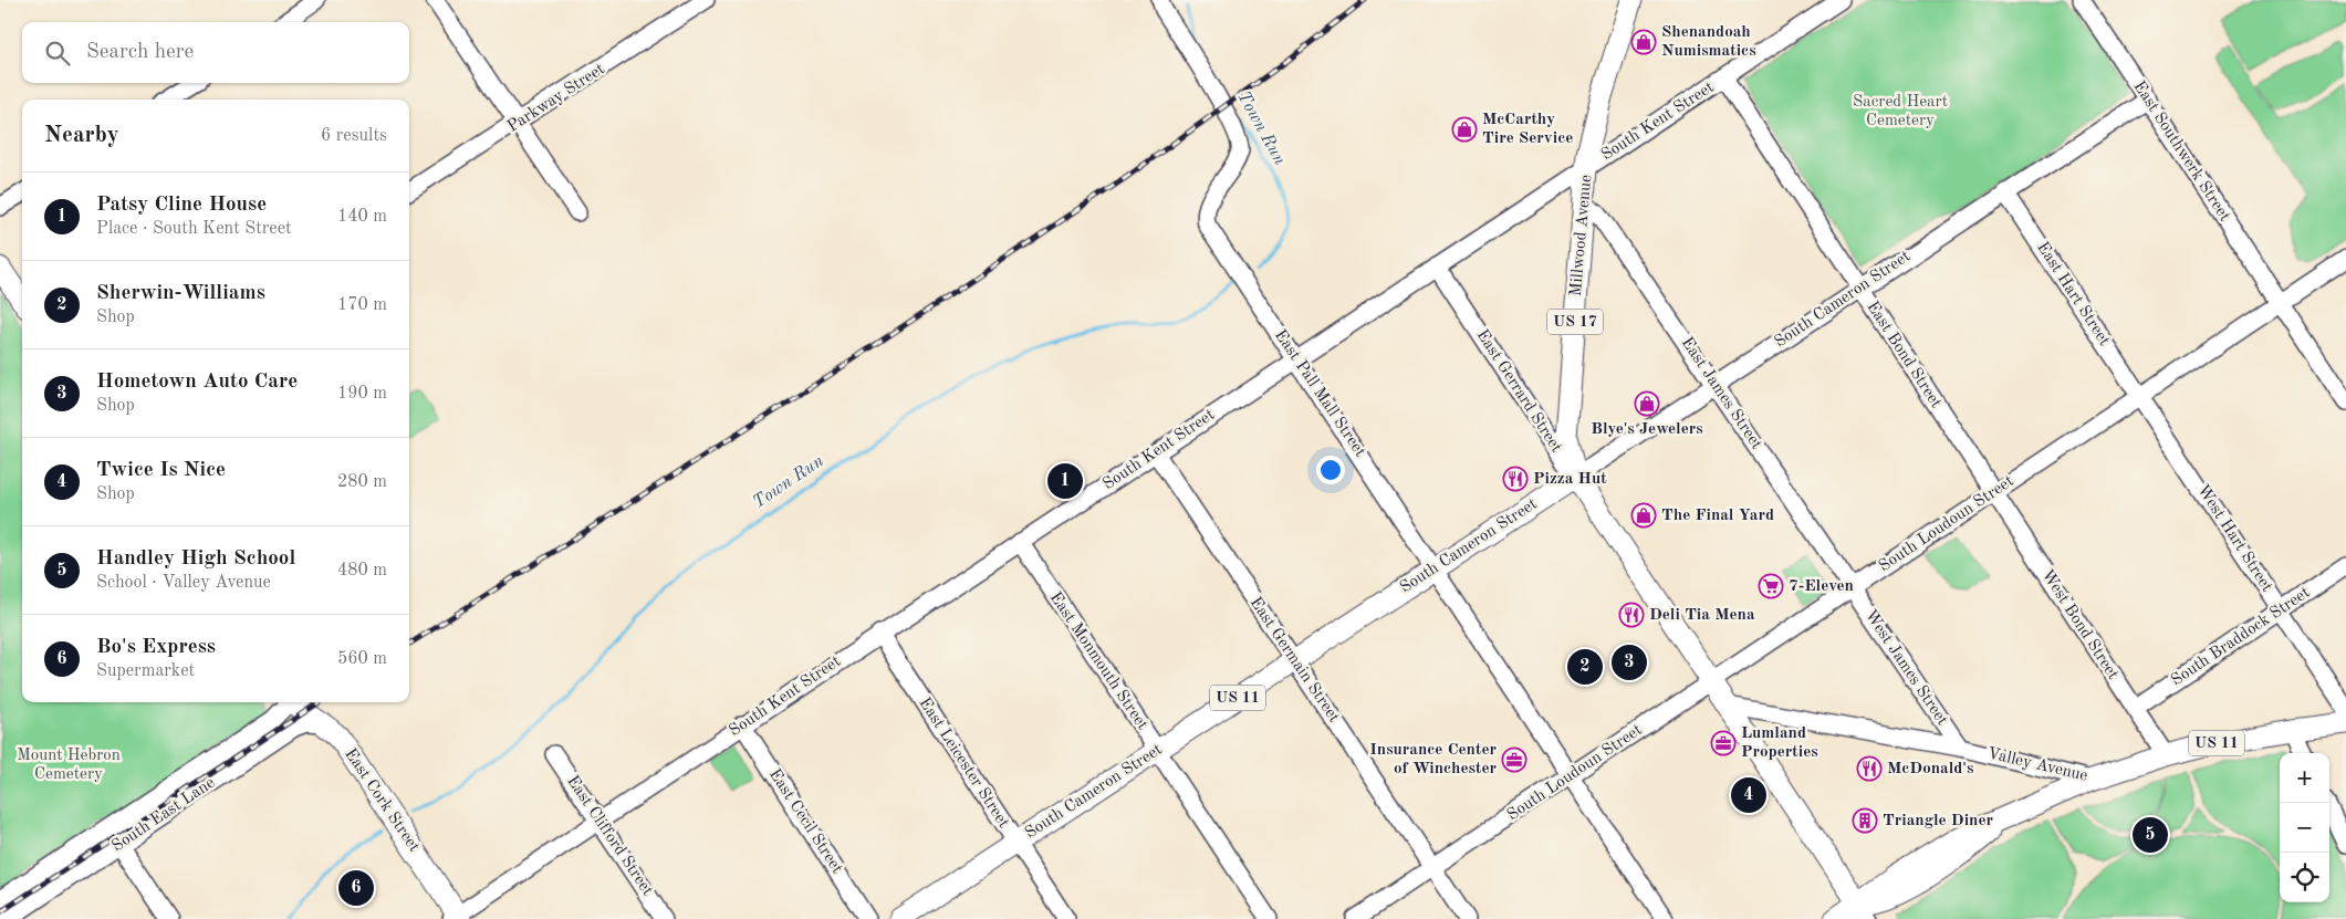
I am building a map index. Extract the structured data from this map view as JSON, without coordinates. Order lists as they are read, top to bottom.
{
  "streets": {
    "main road": [
      "Millwood Avenue",
      "South Cameron Street",
      "US 17",
      "East Gerrard Street",
      "US 11",
      "Valley Avenue",
      "East Cork Street"
    ],
    "street": [
      "Parkway Street",
      "South Kent Street",
      "East Southwerk Street",
      "East Hart Street",
      "East Bond Street",
      "East Pall Mall Street",
      "East James Street",
      "South Loudoun Street",
      "West Hart Street",
      "West Bond Street",
      "South Braddock Street",
      "East Germain Street",
      "East Monmouth Street",
      "West James Street",
      "East Leicester Street",
      "South East Lane",
      "East Cecil Street",
      "East Clifford Street"
    ]
  },
  "crossings": [
    ["South Kent Street", "Millwood Avenue"],
    ["South Kent Street", "East Bond Street"],
    ["South Kent Street", "East Gerrard Street"],
    ["South Kent Street", "East Pall Mall Street"],
    ["South Kent Street", "East Germain Street"],
    ["South Kent Street", "East Monmouth Street"],
    ["South Kent Street", "East Leicester Street"],
    ["South Kent Street", "East Cork Street"],
    ["South Kent Street", "East Cecil Street"],
    ["South Kent Street", "East Clifford Street"],
    ["East Southwerk Street", "South Cameron Street"],
    ["East Southwerk Street", "South Loudoun Street"],
    ["Millwood Avenue", "South Cameron Street"],
    ["Millwood Avenue", "East Gerrard Street"],
    ["Millwood Avenue", "East James Street"],
    ["East Hart Street", "South Cameron Street"],
    ["East Hart Street", "South Loudoun Street"],
    ["East Hart Street", "West Hart Street"],
    ["South Cameron Street", "East Bond Street"],
    ["South Cameron Street", "East Gerrard Street"],
    ["South Cameron Street", "East Pall Mall Street"],
    ["South Cameron Street", "East James Street"],
    ["South Cameron Street", "East Germain Street"],
    ["South Cameron Street", "East Monmouth Street"],
    ["South Cameron Street", "East Leicester Street"],
    ["East Bond Street", "South Loudoun Street"],
    ["East Bond Street", "West Bond Street"],
    ["East Gerrard Street", "South Loudoun Street"],
    ["East Gerrard Street", "US 11"],
    ["East Gerrard Street", "Valley Avenue"],
    ["East Pall Mall Street", "South Loudoun Street"],
    ["East James Street", "South Loudoun Street"],
    ["East James Street", "West James Street"],
    ["South Loudoun Street", "West Hart Street"],
    ["South Loudoun Street", "West Bond Street"],
    ["South Loudoun Street", "East Germain Street"],
    ["South Loudoun Street", "West James Street"],
    ["West Hart Street", "South Braddock Street"],
    ["West Bond Street", "South Braddock Street"],
    ["West Bond Street", "Valley Avenue"],
    ["West James Street", "Valley Avenue"],
    ["US 11", "Valley Avenue"],
    ["East Cork Street", "South East Lane"]
  ],
  "water": ["Town Run"],
  "parks": ["Sacred Heart Cemetery", "Mount Hebron Cemetery"],
  "places": {
    "shop": [
      "Shenandoah Numismatics",
      "McCarthy Tire Service",
      "Blye's Jewelers",
      "The Final Yard"
    ],
    "restaurant": ["Pizza Hut", "Deli Tia Mena", "McDonald's"],
    "supermarket": ["7-Eleven"],
    "office": ["Lumland Properties", "Insurance Center of Winchester"],
    "building": ["Triangle Diner"]
  },
  "page": {
    "search": "Search here",
    "heading": ["Nearby", "6 results"],
    "list": [
      {
        "mark": "1",
        "name": "Patsy Cline House",
        "note": "Place · South Kent Street",
        "value": "140 m"
      },
      {
        "mark": "2",
        "name": "Sherwin-Williams",
        "note": "Shop",
        "value": "170 m"
      },
      {
        "mark": "3",
        "name": "Hometown Auto Care",
        "note": "Shop",
        "value": "190 m"
      },
      {
        "mark": "4",
        "name": "Twice Is Nice",
        "note": "Shop",
        "value": "280 m"
      },
      {
        "mark": "5",
        "name": "Handley High School",
        "note": "School · Valley Avenue",
        "value": "480 m"
      },
      {
        "mark": "6",
        "name": "Bo's Express",
        "note": "Supermarket",
        "value": "560 m"
      }
    ],
    "pins": [
      "1",
      "3",
      "2",
      "4",
      "5",
      "6"
    ],
    "map_buttons": ["+", "−"]
  }
}
